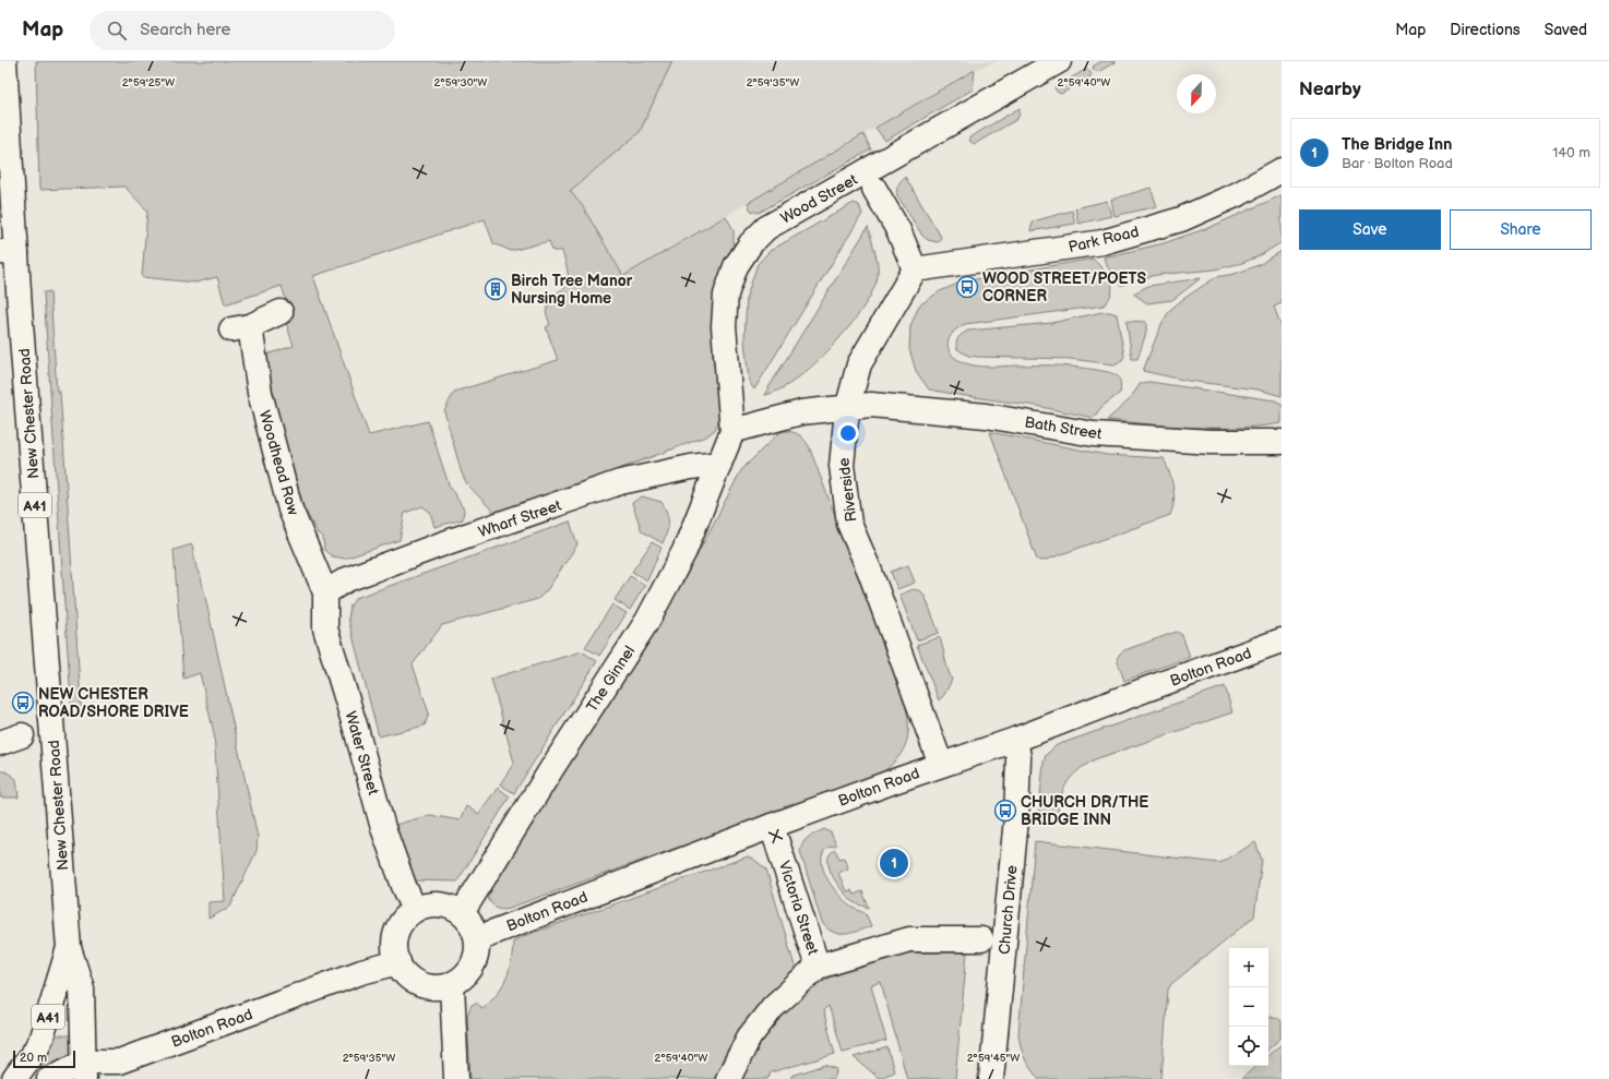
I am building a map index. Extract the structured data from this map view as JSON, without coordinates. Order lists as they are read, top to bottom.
{
  "streets": {
    "main road": [
      "Wood Street",
      "Park Road",
      "New Chester Road",
      "Bath Street",
      "Woodhead Row",
      "Riverside",
      "A41",
      "Wharf Street",
      "Bolton Road",
      "The Ginnel",
      "Water Street",
      "Victoria Street",
      "Church Drive"
    ]
  },
  "crossings": [
    ["Wood Street", "The Ginnel"],
    ["Park Road", "Riverside"],
    ["New Chester Road", "Bolton Road"],
    ["Bath Street", "Riverside"],
    ["Woodhead Row", "Wharf Street"],
    ["Woodhead Row", "Water Street"],
    ["Riverside", "Bolton Road"],
    ["Wharf Street", "The Ginnel"],
    ["Wharf Street", "Water Street"],
    ["Bolton Road", "The Ginnel"],
    ["Bolton Road", "Water Street"],
    ["Bolton Road", "Victoria Street"],
    ["Bolton Road", "Church Drive"],
    ["The Ginnel", "Water Street"]
  ],
  "places": {
    "bus stop": ["WOOD STREET/POETS CORNER", "NEW CHESTER ROAD/SHORE DRIVE", "CHURCH DR/THE BRIDGE INN"],
    "building": ["Birch Tree Manor Nursing Home"]
  },
  "scale_bar": "20 m",
  "north": "bottom",
  "page": {
    "header": "Map",
    "search": "Search here",
    "nav": ["Map", "Directions", "Saved"],
    "heading": "Nearby",
    "list": [
      {
        "mark": "1",
        "name": "The Bridge Inn",
        "note": "Bar · Bolton Road",
        "value": "140 m"
      }
    ],
    "buttons": ["Save", "Share"],
    "pins": "1",
    "map_buttons": ["+", "−"],
    "scale": "20 m"
  },
  "coordinates": [
    "2°59'25\"W",
    "2°59'30\"W",
    "2°59'35\"W",
    "2°59'40\"W",
    "2°59'45\"W"
  ]
}
